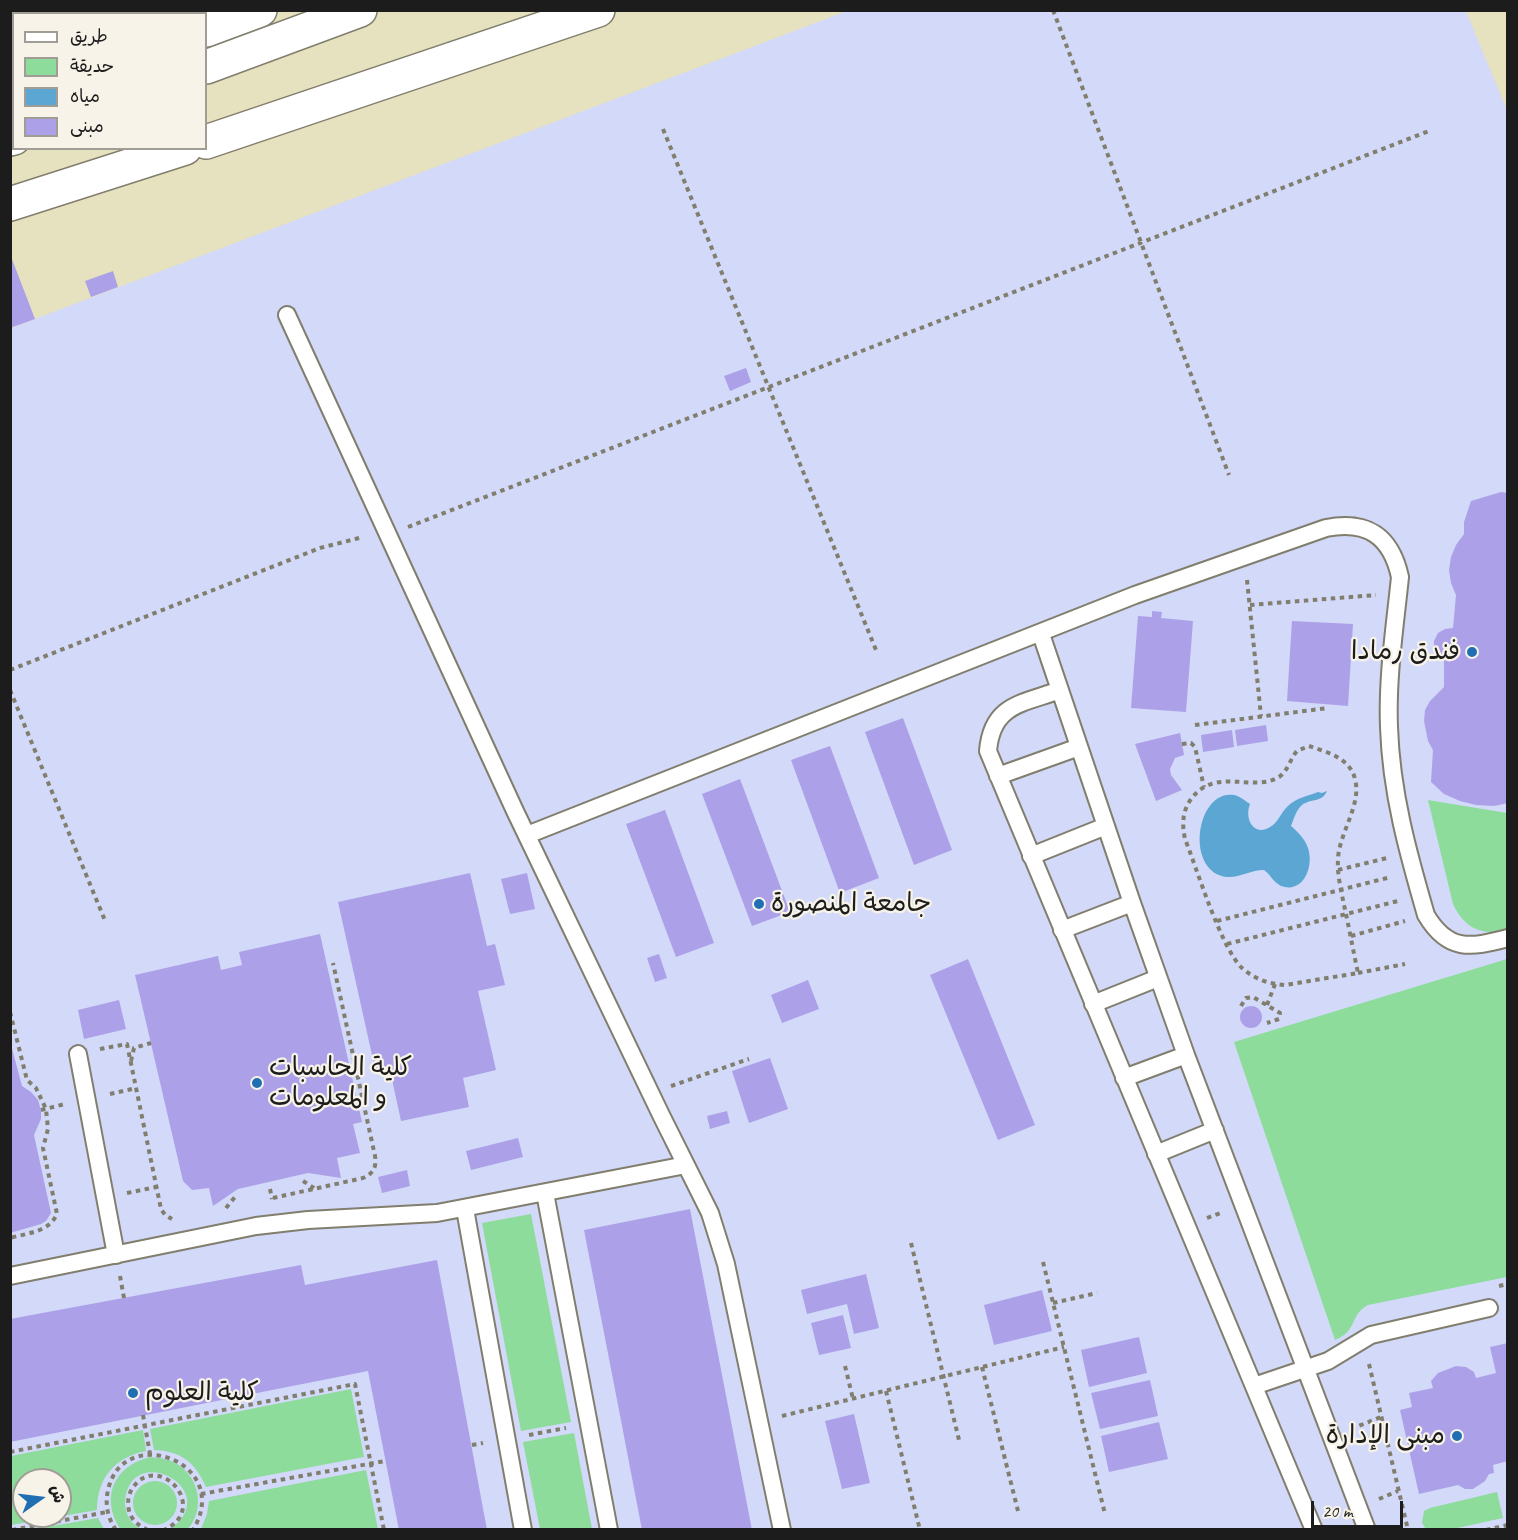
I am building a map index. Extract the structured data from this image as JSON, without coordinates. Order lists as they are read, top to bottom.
{
  "places": [
    "فندق رمادا",
    "جامعة المنصورة",
    "كلية الحاسبات و المعلومات",
    "كلية العلوم",
    "مبنى الإدارة"
  ],
  "legend": [
    "طريق",
    "حديقة",
    "مياه",
    "مبنى"
  ],
  "scale_bar": "20 m",
  "north": "right"
}
